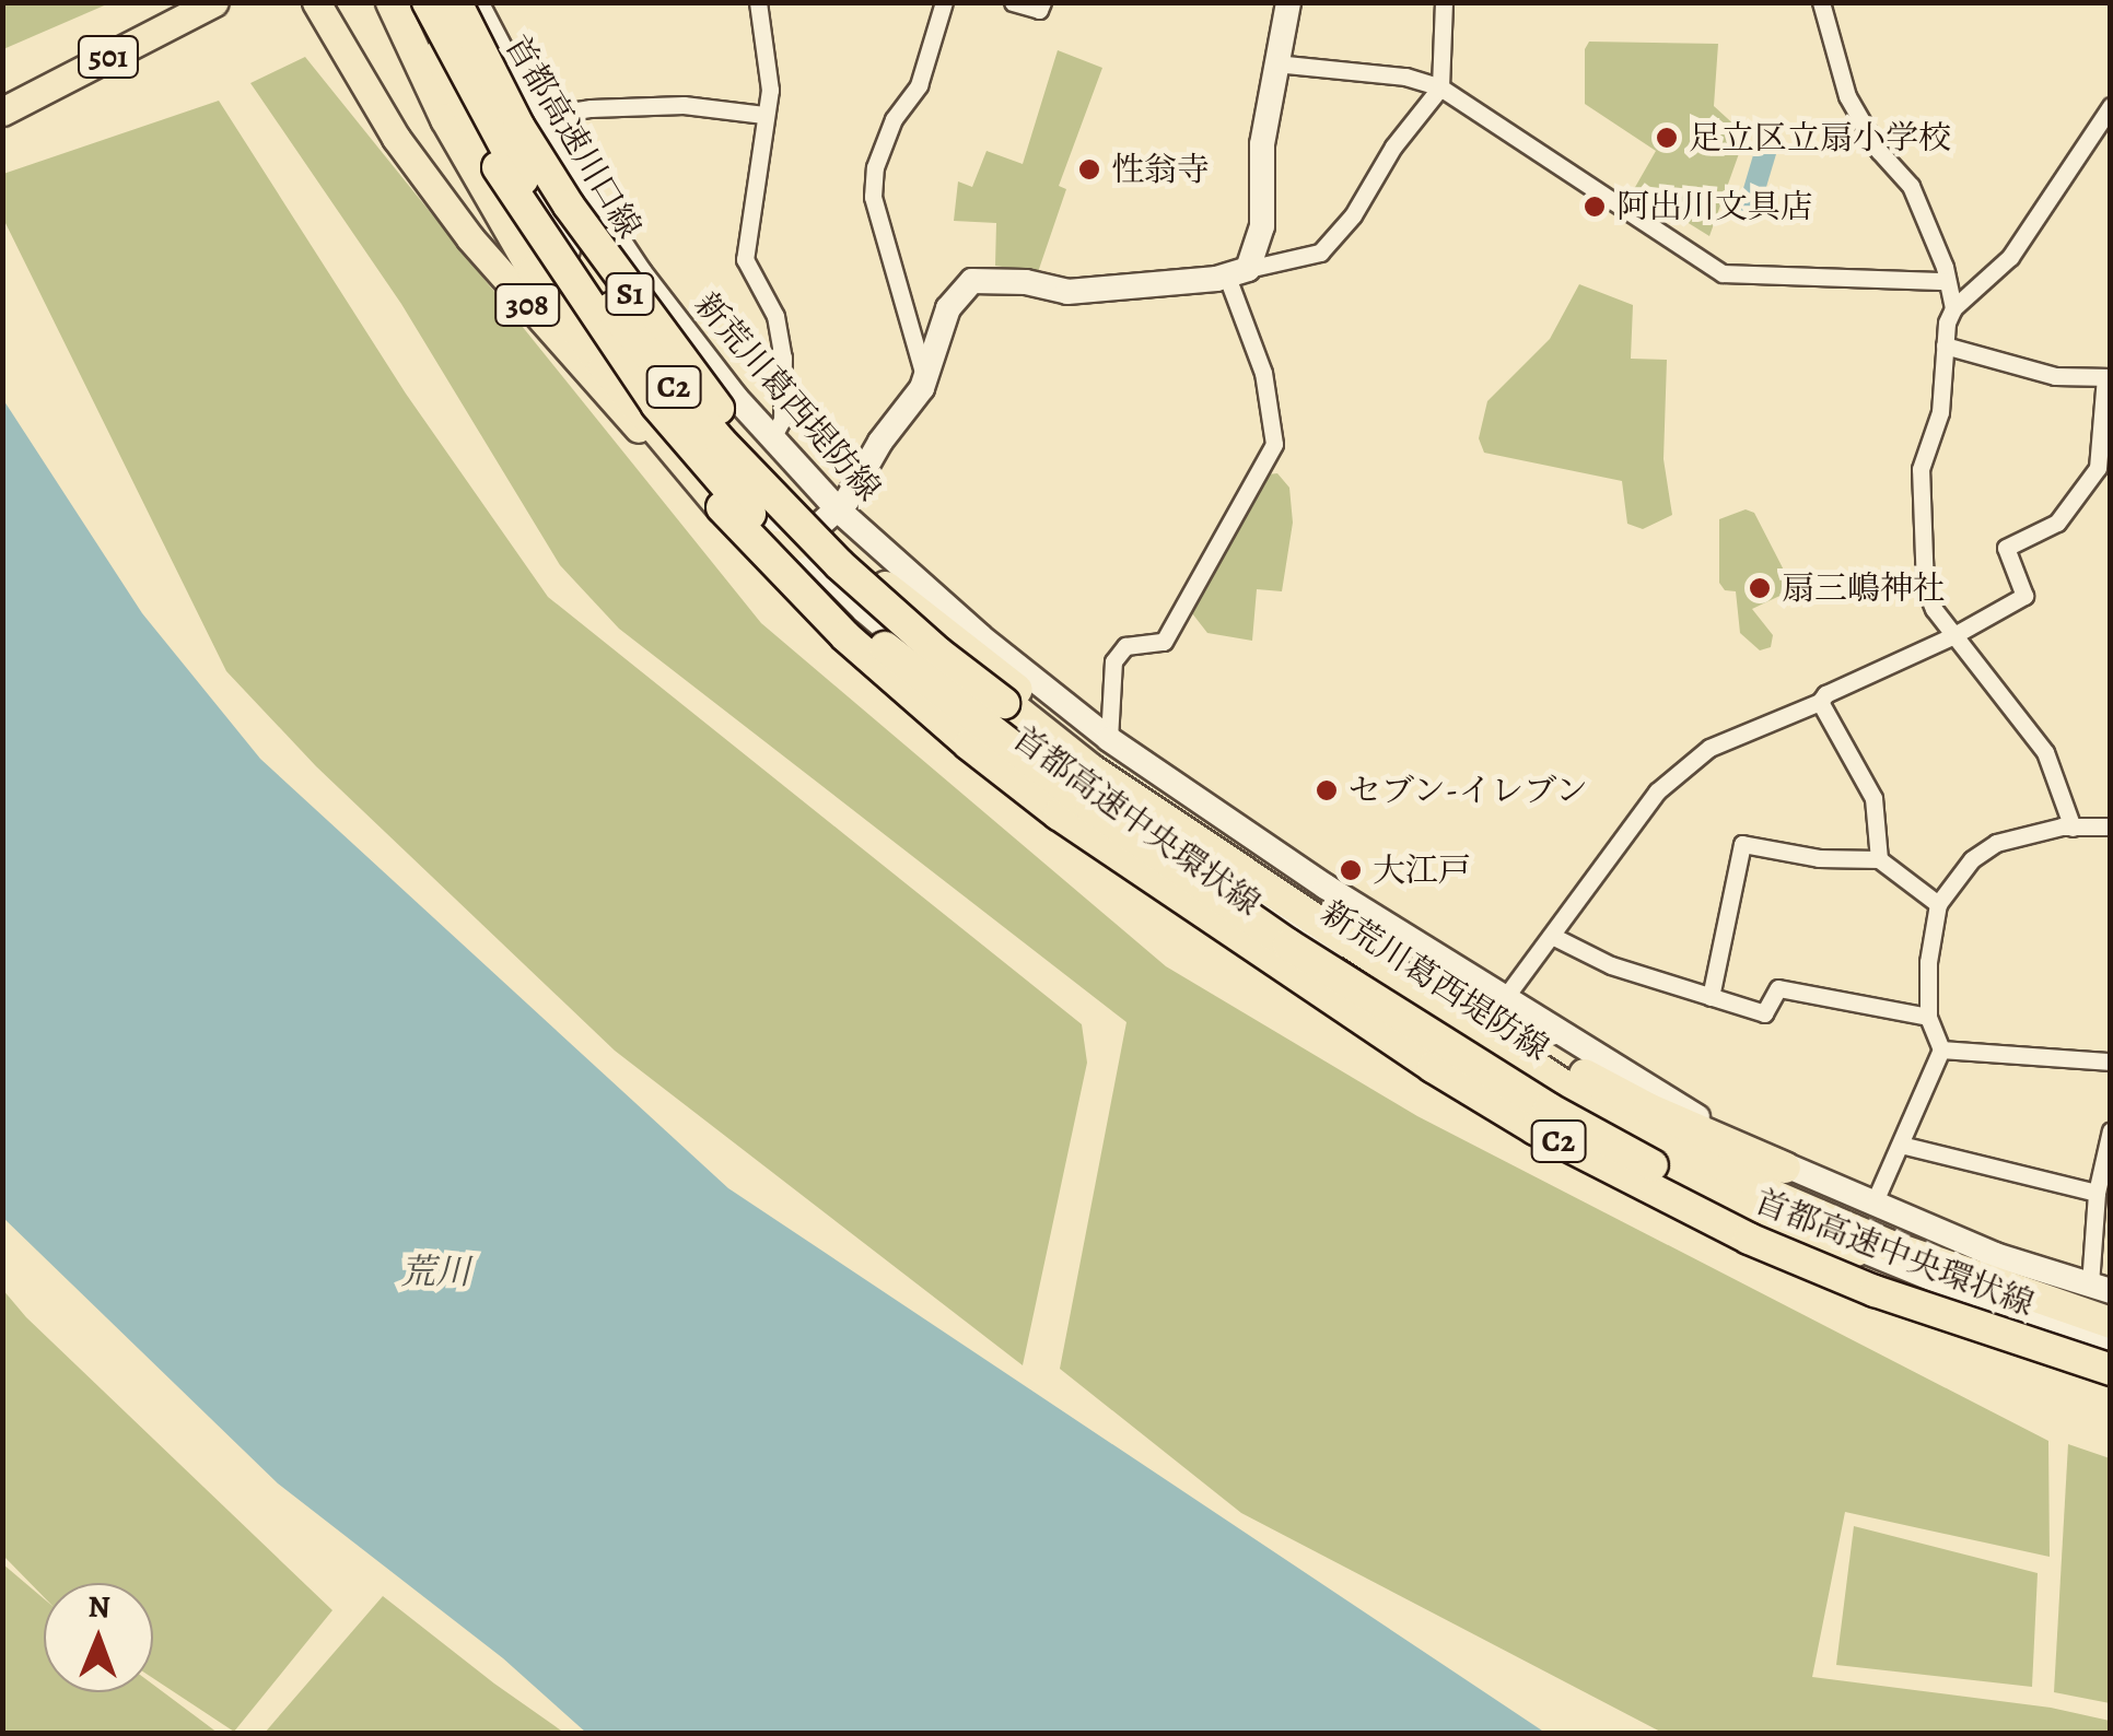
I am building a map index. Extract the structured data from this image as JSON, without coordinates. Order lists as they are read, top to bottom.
{
  "streets": {
    "highway": [
      "首都高速川口線",
      "S1",
      "C2",
      "首都高速中央環状線"
    ],
    "main road": ["501", "308", "新荒川葛西堤防線"]
  },
  "crossings": [
    ["首都高速川口線", "首都高速中央環状線"],
    ["S1", "首都高速中央環状線"],
    ["308", "新荒川葛西堤防線"]
  ],
  "water": ["荒川"],
  "places": [
    "足立区立扇小学校",
    "性翁寺",
    "阿出川文具店",
    "扇三嶋神社",
    "セブン-イレブン",
    "大江戸"
  ],
  "north": "top"
}
